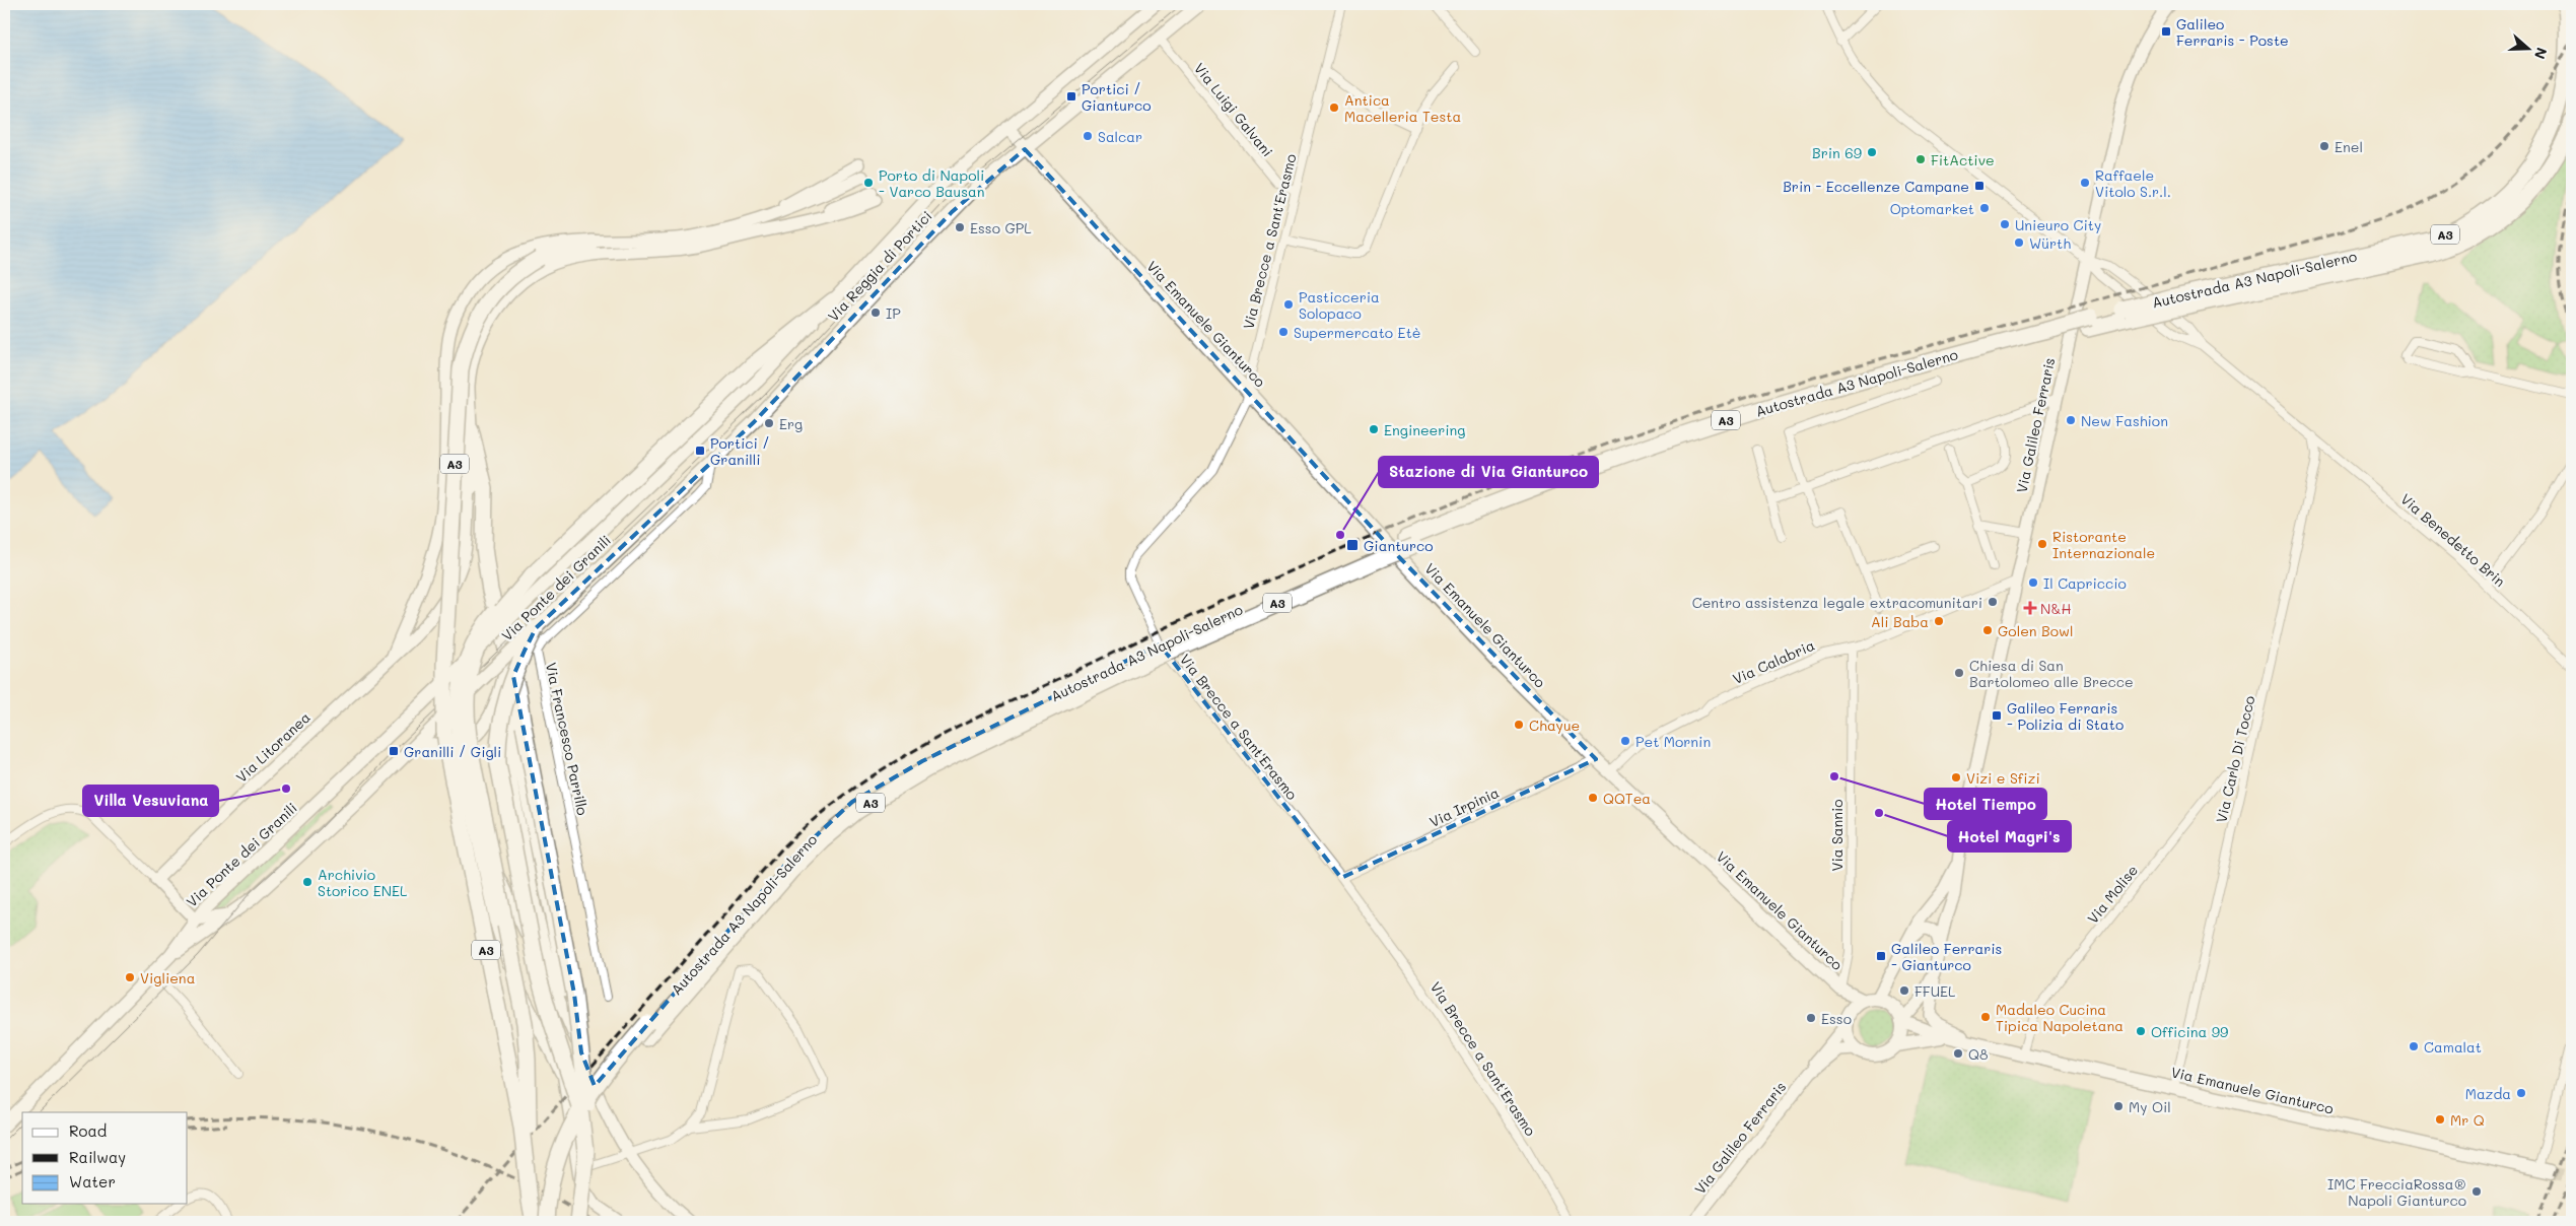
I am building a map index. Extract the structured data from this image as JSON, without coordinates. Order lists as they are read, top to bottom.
{
  "streets": {
    "highway": ["A3", "Autostrada A3 Napoli-Salerno"],
    "main road": [
      "Via Reggia di Portici",
      "Via Emanuele Gianturco",
      "Via Galileo Ferraris",
      "Via Ponte dei Granili",
      "Via Litoranea"
    ],
    "street": [
      "Via Luigi Galvani",
      "Via Brecce a Sant'Erasmo",
      "Via Benedetto Brin",
      "Via Calabria",
      "Via Francesco Parrillo",
      "Via Carlo Di Tocco",
      "Via Irpinia",
      "Via Sannio",
      "Via Molise"
    ]
  },
  "crossings": [
    ["Via Luigi Galvani", "Via Brecce a Sant'Erasmo"],
    ["Via Luigi Galvani", "Via Reggia di Portici"],
    ["A3", "Via Reggia di Portici"],
    ["A3", "Via Ponte dei Granili"],
    ["A3", "Via Litoranea"],
    ["Via Brecce a Sant'Erasmo", "Via Emanuele Gianturco"],
    ["Via Brecce a Sant'Erasmo", "Via Irpinia"],
    ["Via Reggia di Portici", "Via Emanuele Gianturco"],
    ["Via Reggia di Portici", "Via Ponte dei Granili"],
    ["Via Reggia di Portici", "Via Francesco Parrillo"],
    ["Via Emanuele Gianturco", "Via Galileo Ferraris"],
    ["Via Emanuele Gianturco", "Via Calabria"],
    ["Via Emanuele Gianturco", "Via Carlo Di Tocco"],
    ["Via Emanuele Gianturco", "Via Irpinia"],
    ["Via Emanuele Gianturco", "Via Sannio"],
    ["Via Emanuele Gianturco", "Via Molise"],
    ["Via Galileo Ferraris", "Via Calabria"],
    ["Via Benedetto Brin", "Via Carlo Di Tocco"],
    ["Via Ponte dei Granili", "Via Francesco Parrillo"],
    ["Via Calabria", "Via Sannio"],
    ["Via Carlo Di Tocco", "Via Molise"]
  ],
  "places": {
    "transit": [
      "Galileo Ferraris - Poste",
      "Portici / Gianturco",
      "Brin - Eccellenze Campane",
      "Portici / Granilli",
      "Gianturco",
      "Galileo Ferraris - Polizia di Stato",
      "Granilli / Gigli",
      "Galileo Ferraris - Gianturco"
    ],
    "other": [
      "Antica Macelleria Testa",
      "Salcar",
      "Enel",
      "Brin 69",
      "FitActive",
      "Porto di Napoli - Varco Bausan",
      "Raffaele Vitolo S.r.l.",
      "Optomarket",
      "Unieuro City",
      "Esso GPL",
      "Würth",
      "Pasticceria Solopaco",
      "IP",
      "Supermercato Etè",
      "New Fashion",
      "Erg",
      "Engineering",
      "Stazione di Via Gianturco",
      "Ristorante Internazionale",
      "Il Capriccio",
      "Centro assistenza legale extracomunitari",
      "Ali Baba",
      "Golen Bowl",
      "Chiesa di San Bartolomeo alle Brecce",
      "Chayue",
      "Pet Mornin",
      "Hotel Tiempo",
      "Vizi e Sfizi",
      "Villa Vesuviana",
      "QQTea",
      "Hotel Magri's",
      "Archivio Storico ENEL",
      "Vigliena",
      "FFUEL",
      "Madaleo Cucina Tipica Napoletana",
      "Esso",
      "Officina 99",
      "Camalat",
      "Q8",
      "Mazda",
      "My Oil",
      "Mr Q",
      "IMC FrecciaRossa® Napoli Gianturco"
    ],
    "health": ["N&H"]
  },
  "legend": ["Road", "Railway", "Water"],
  "north": "right"
}
